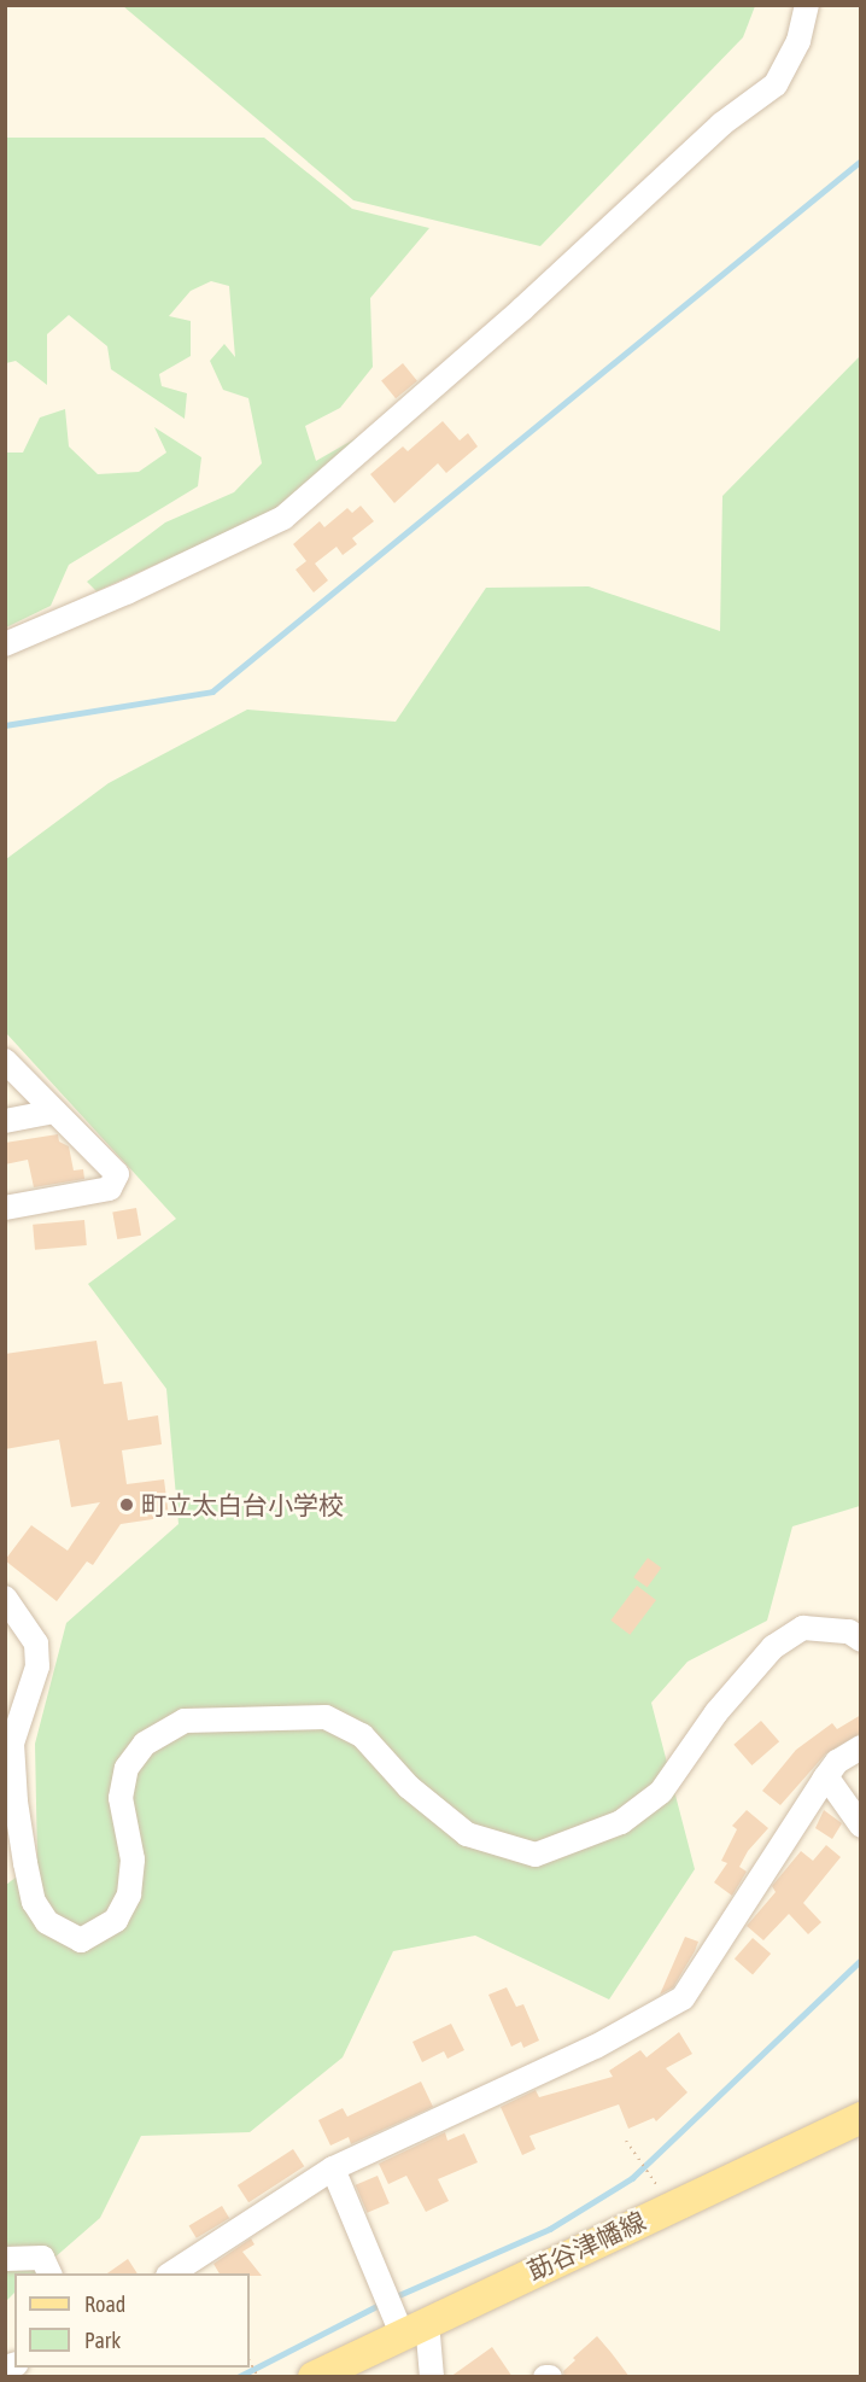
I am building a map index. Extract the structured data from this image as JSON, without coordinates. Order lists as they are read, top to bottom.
{
  "streets": {
    "main road": ["莇谷津幡線"]
  },
  "places": ["町立太白台小学校"],
  "legend": ["Road", "Park"]
}
